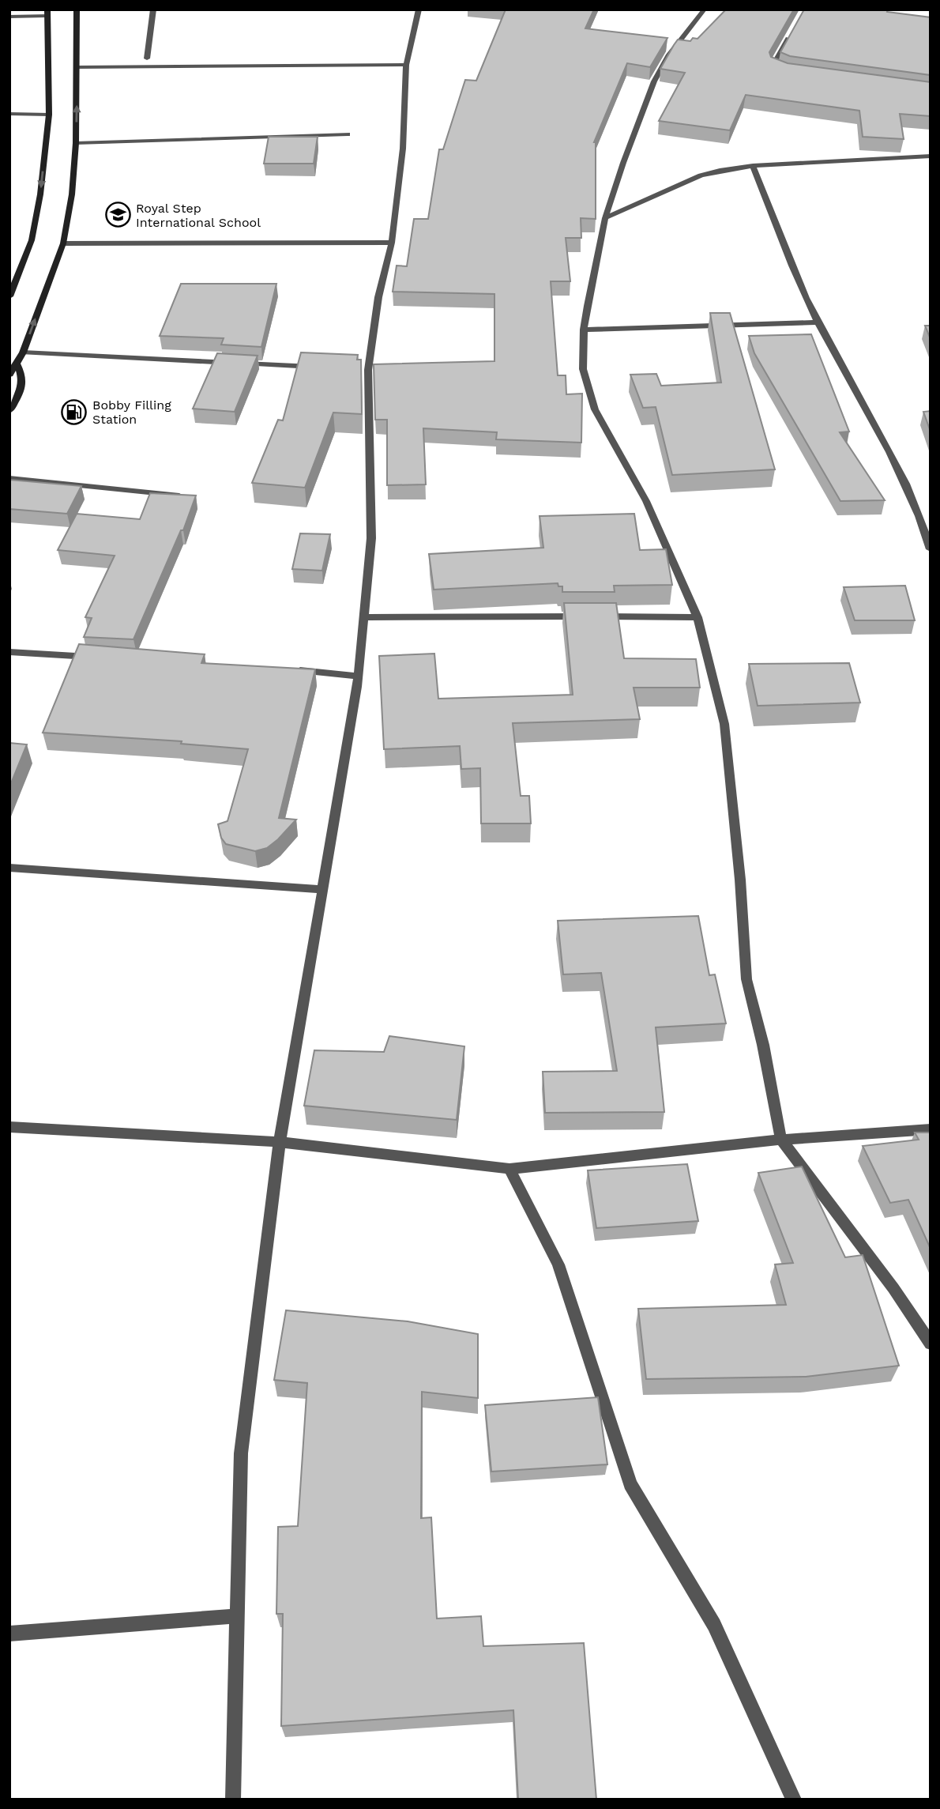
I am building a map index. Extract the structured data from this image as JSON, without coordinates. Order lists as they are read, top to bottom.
{
  "places": {
    "school or university": ["Royal Step International School"],
    "fuel station": ["Bobby Filling Station"]
  }
}
